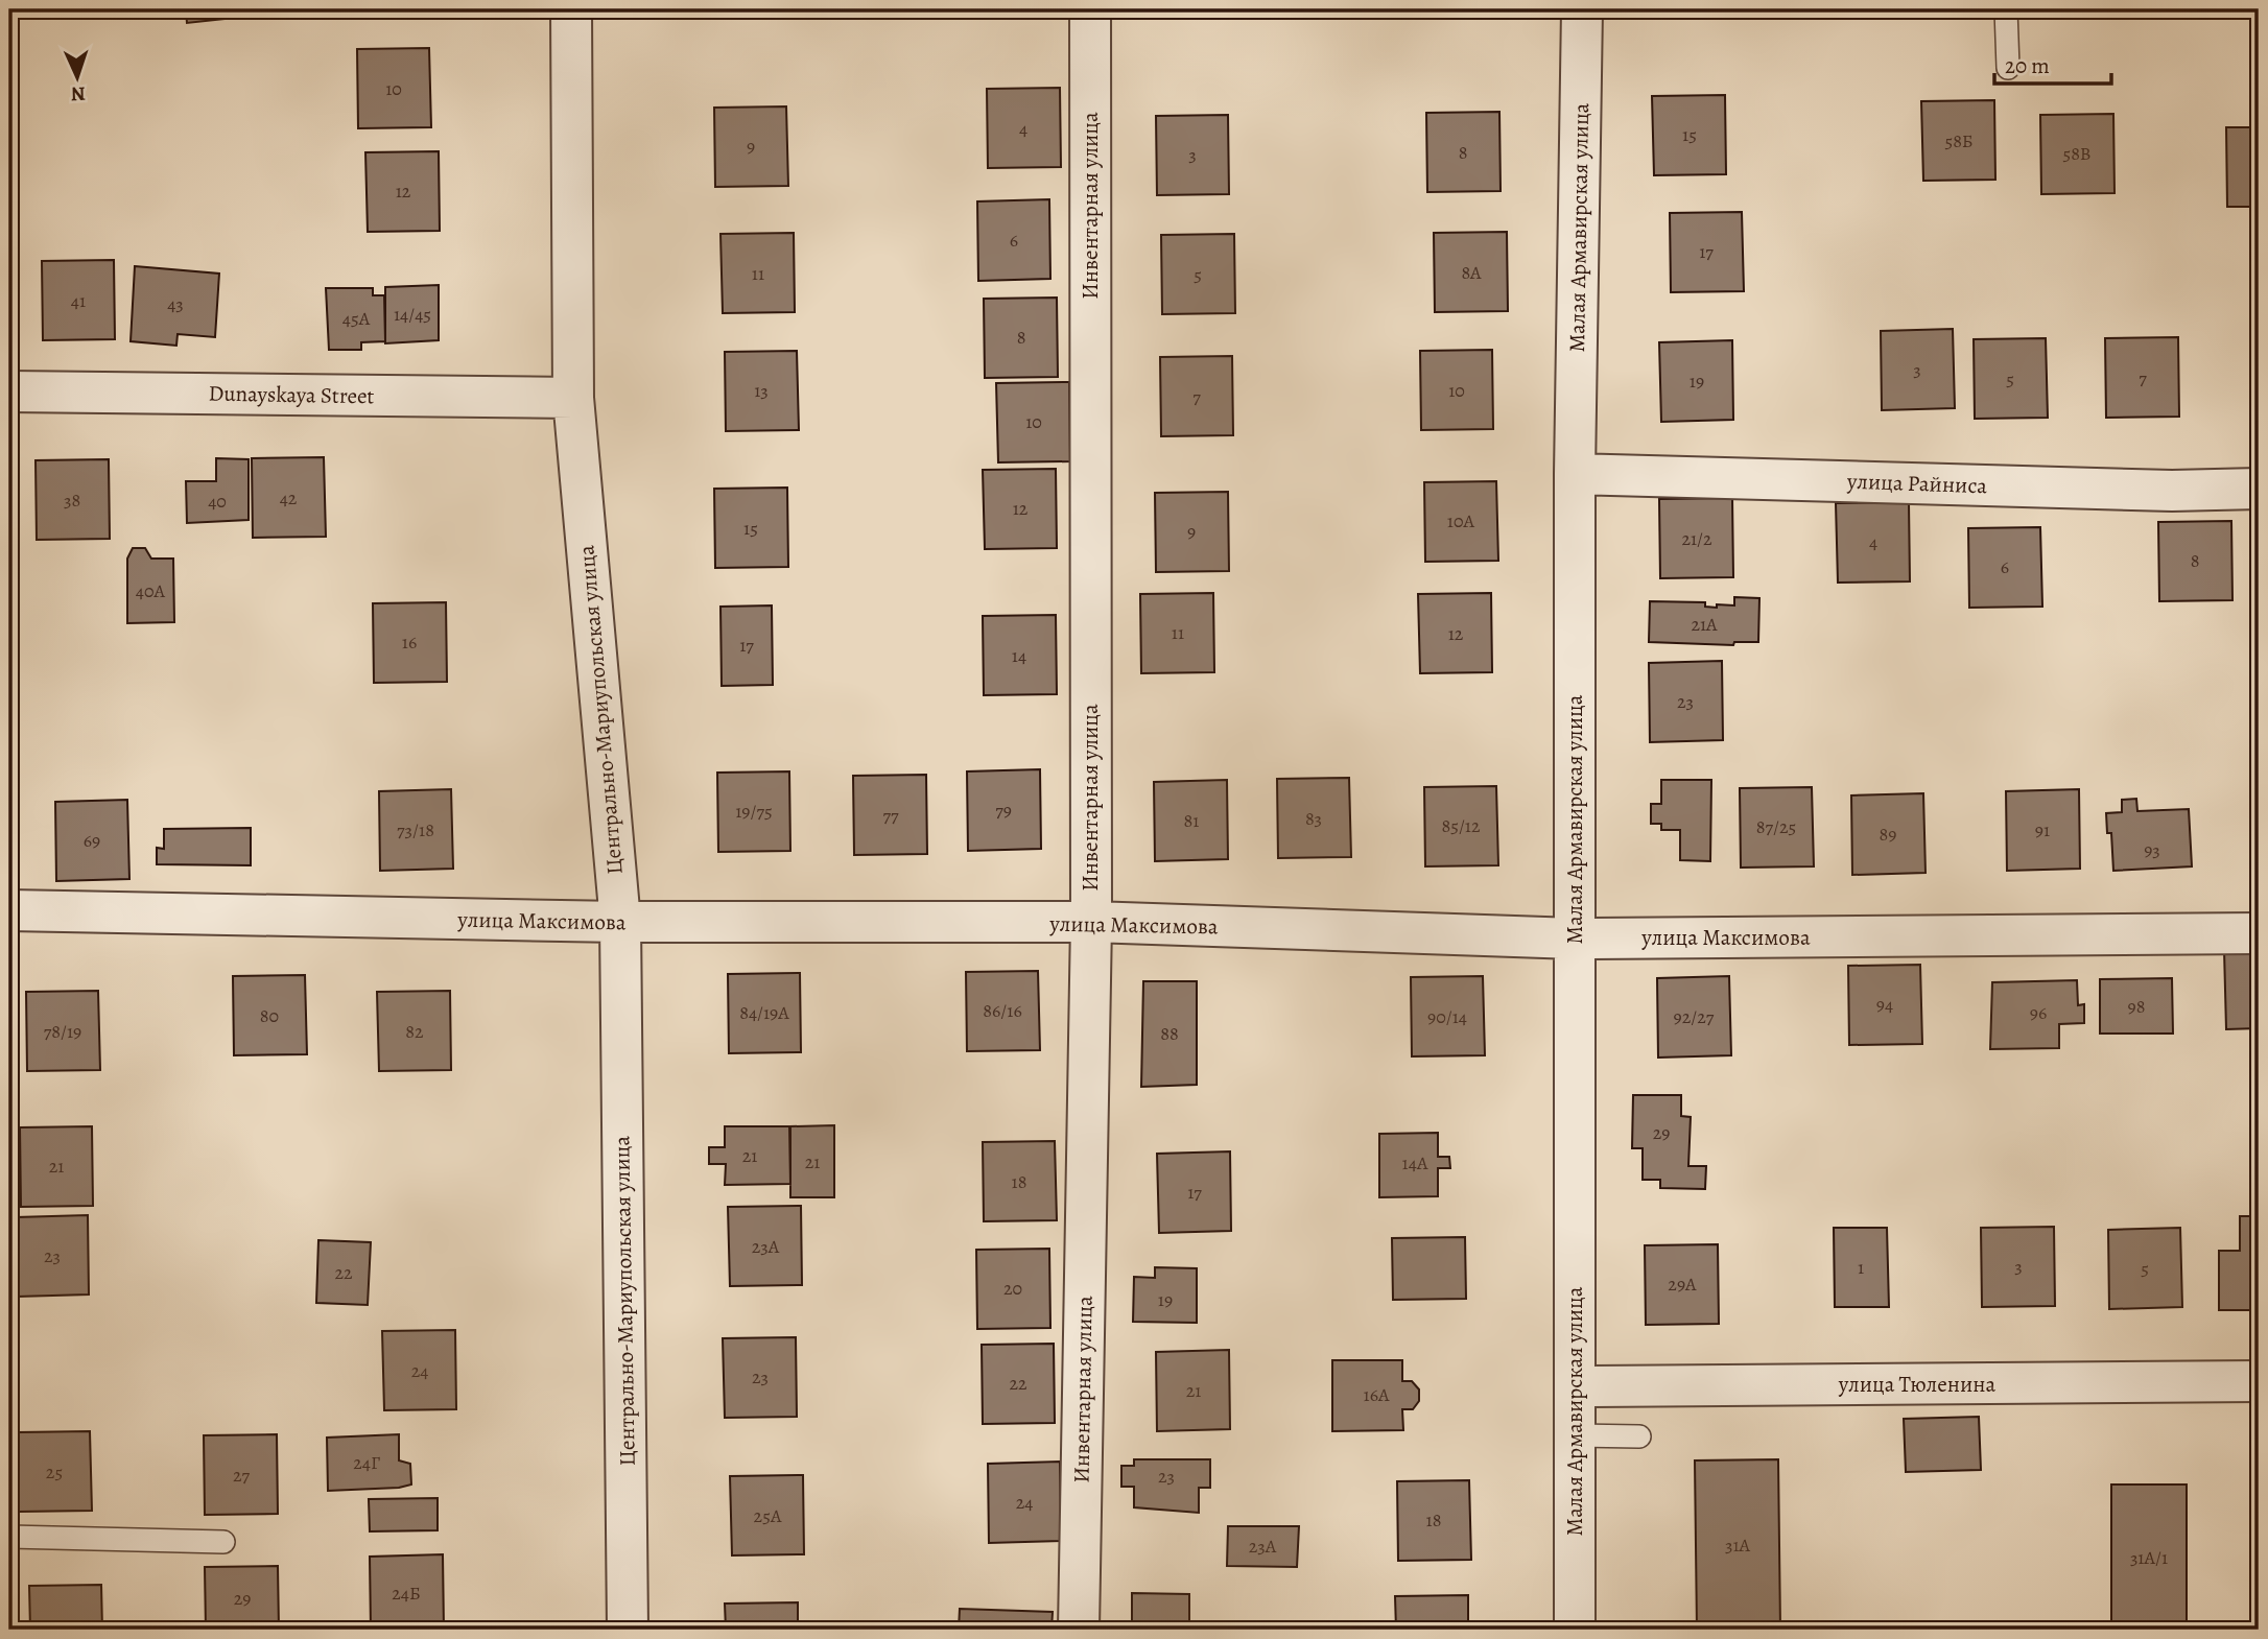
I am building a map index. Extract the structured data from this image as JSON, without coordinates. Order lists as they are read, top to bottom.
{
  "streets": {
    "street": [
      "Инвентарная улица",
      "Малая Армавирская улица",
      "Dunayskaya Street",
      "улица Райниса",
      "Центрально-Мариупольская улица",
      "улица Максимова",
      "улица Тюленина"
    ]
  },
  "crossings": [
    ["Инвентарная улица", "улица Максимова"],
    ["Малая Армавирская улица", "улица Райниса"],
    ["Малая Армавирская улица", "улица Максимова"],
    ["Малая Армавирская улица", "улица Тюленина"],
    ["Dunayskaya Street", "Центрально-Мариупольская улица"],
    ["Центрально-Мариупольская улица", "улица Максимова"]
  ],
  "house_numbers": [
    "10",
    "4",
    "15",
    "58Б",
    "9",
    "8",
    "58В",
    "3",
    "12",
    "6",
    "17",
    "8А",
    "11",
    "5",
    "41",
    "43",
    "14/45",
    "45А",
    "8",
    "3",
    "7",
    "5",
    "19",
    "13",
    "10",
    "7",
    "10",
    "42",
    "38",
    "40",
    "12",
    "10А",
    "15",
    "9",
    "21/2",
    "4",
    "8",
    "6",
    "40А",
    "21А",
    "11",
    "12",
    "16",
    "17",
    "14",
    "23",
    "79",
    "19/75",
    "77",
    "83",
    "81",
    "85/12",
    "87/25",
    "73/18",
    "91",
    "89",
    "69",
    "93",
    "94",
    "98",
    "86/16",
    "84/19А",
    "96",
    "80",
    "90/14",
    "92/27",
    "78/19",
    "82",
    "88",
    "29",
    "21",
    "21",
    "14А",
    "21",
    "18",
    "17",
    "23А",
    "23",
    "3",
    "1",
    "5",
    "22",
    "29А",
    "20",
    "19",
    "24",
    "23",
    "22",
    "21",
    "16А",
    "24Г",
    "25",
    "27",
    "23",
    "24",
    "25А",
    "18",
    "31А",
    "23А",
    "31А/1",
    "24Б",
    "29"
  ],
  "scale_bar": "20 m",
  "north": "bottom"
}
